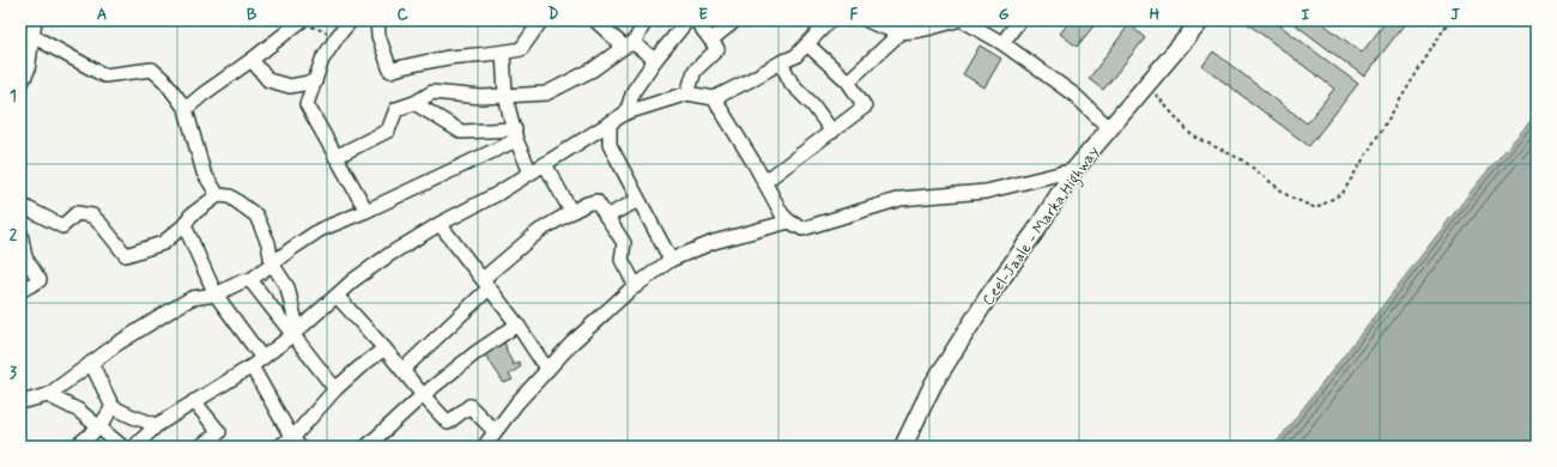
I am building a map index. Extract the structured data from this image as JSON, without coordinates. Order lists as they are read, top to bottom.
{
  "streets": {
    "street": ["Ceel-Jaale - Marka Highway"]
  },
  "grid": {
    "columns": [
      "A",
      "B",
      "C",
      "D",
      "E",
      "F",
      "G",
      "H",
      "I",
      "J"
    ],
    "rows": ["1", "2", "3"]
  }
}
